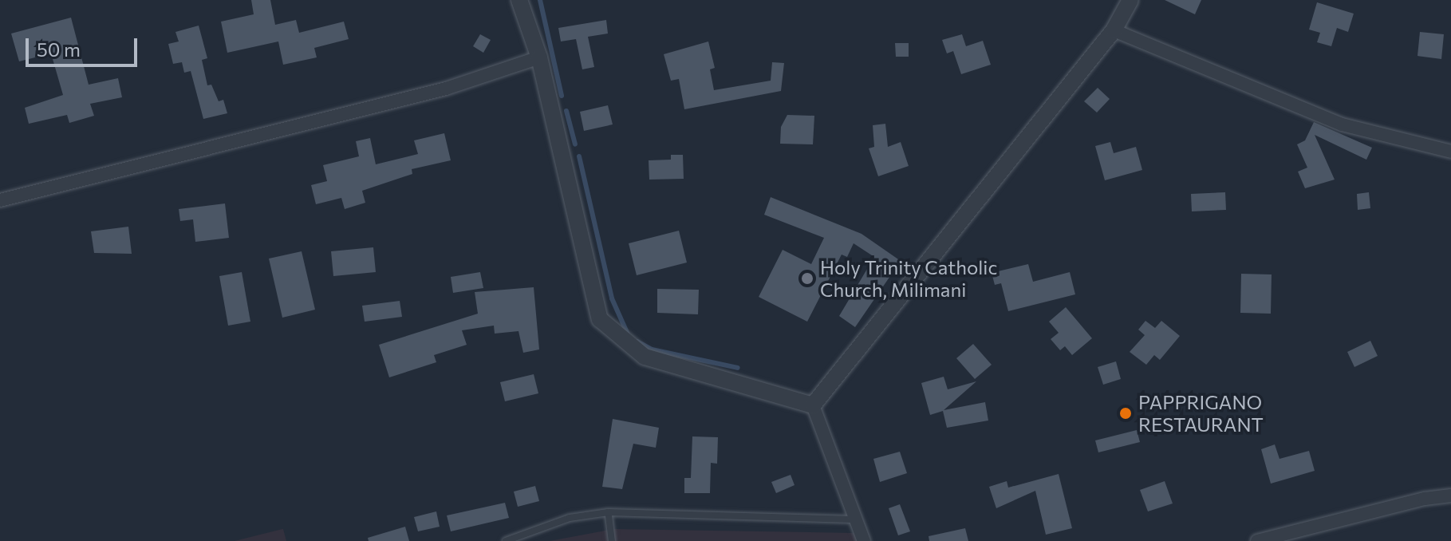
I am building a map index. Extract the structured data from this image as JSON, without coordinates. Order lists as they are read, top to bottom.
{
  "places": ["Holy Trinity Catholic Church, Milimani", "PAPPRIGANO RESTAURANT"],
  "scale_bar": "50 m"
}
